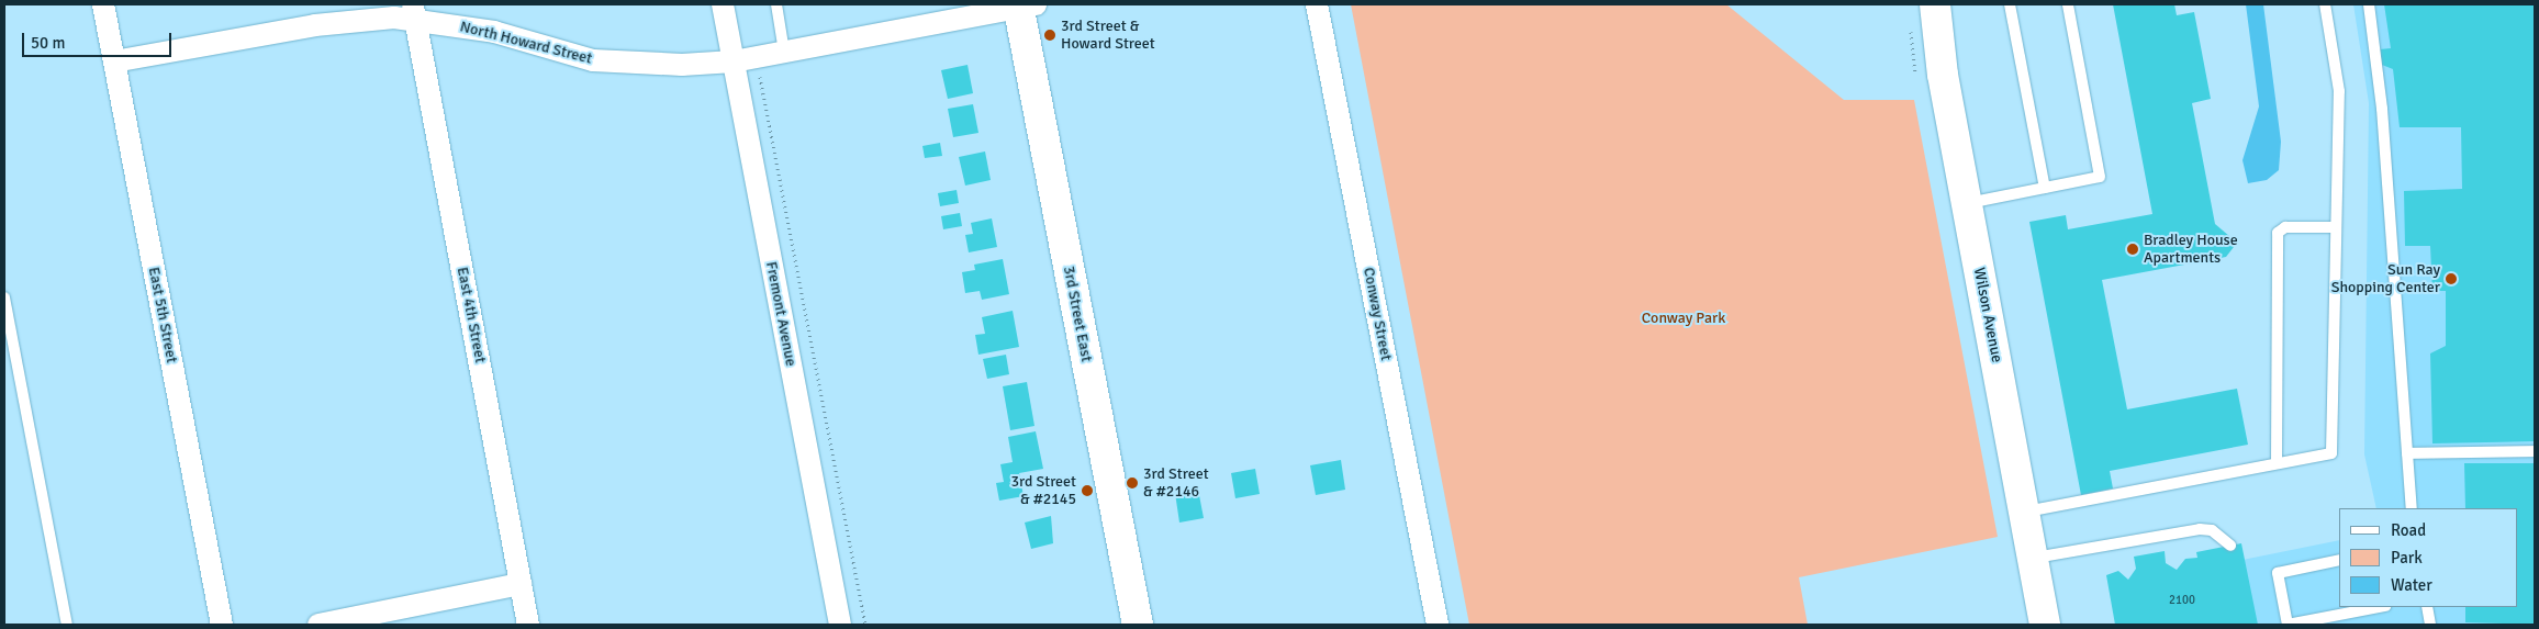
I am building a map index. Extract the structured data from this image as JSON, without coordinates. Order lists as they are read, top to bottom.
{
  "streets": {
    "street": [
      "North Howard Street",
      "Fremont Avenue",
      "3rd Street East",
      "Conway Street",
      "East 5th Street",
      "East 4th Street",
      "Wilson Avenue"
    ]
  },
  "crossings": [
    ["North Howard Street", "Fremont Avenue"],
    ["North Howard Street", "3rd Street East"],
    ["North Howard Street", "East 5th Street"],
    ["North Howard Street", "East 4th Street"]
  ],
  "parks": ["Conway Park"],
  "places": [
    "3rd Street & Howard Street",
    "Bradley House Apartments",
    "Sun Ray Shopping Center",
    "3rd Street & #2146",
    "3rd Street & #2145"
  ],
  "house_numbers": ["2100"],
  "legend": ["Road", "Park", "Water"],
  "scale_bar": "50 m"
}
